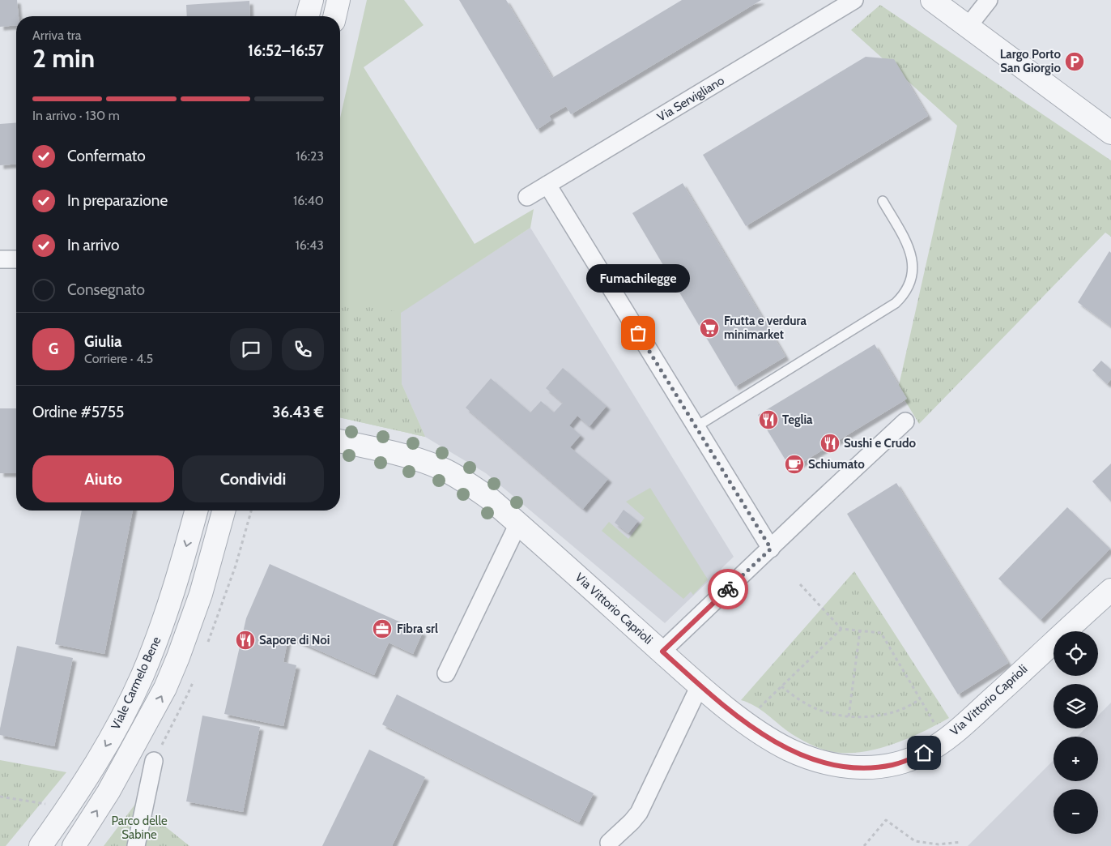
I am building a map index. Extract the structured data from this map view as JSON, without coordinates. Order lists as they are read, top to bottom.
{
  "streets": {
    "street": ["Via Servigliano", "Via Vittorio Caprioli", "Viale Carmelo Bene"]
  },
  "parks": ["Parco delle Sabine"],
  "places": {
    "parking": ["Largo Porto San Giorgio"],
    "supermarket": ["Frutta e verdura minimarket"],
    "other": ["Fumachilegge"],
    "restaurant": ["Teglia", "Sushi e Crudo", "Sapore di Noi"],
    "cafe": ["Schiumato"],
    "office": ["Fibra srl"]
  },
  "page": {
    "heading": ["2 min", "Arriva tra", "16:52–16:57"],
    "panel": [
      "Giulia",
      "Corriere · 4.5",
      "Ordine #5755",
      "36.43 €"
    ],
    "bar": "In arrivo · 130 m",
    "list": [
      ["Confermato", "16:23"],
      ["In preparazione", "16:40"],
      ["In arrivo", "16:43"],
      "Consegnato"
    ],
    "bubble": "Fumachilegge",
    "round": "G",
    "buttons": ["Aiuto", "Condividi"],
    "map_buttons": ["+", "−"]
  }
}
